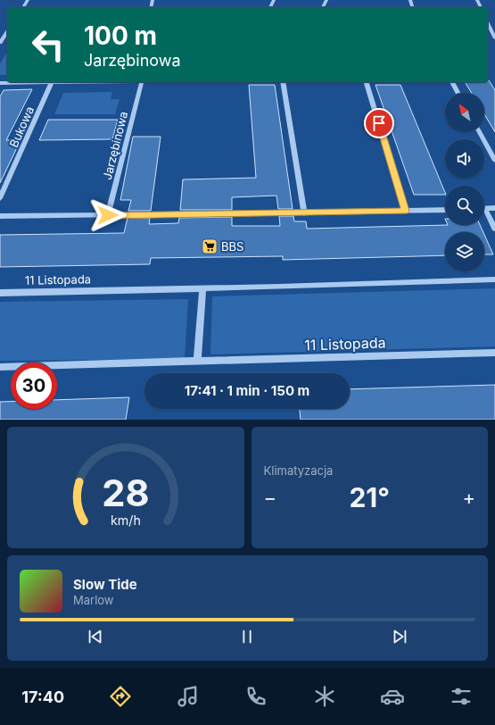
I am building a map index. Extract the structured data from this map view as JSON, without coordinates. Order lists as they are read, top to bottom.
{
  "streets": {
    "street": ["Bukowa", "Jarzębinowa", "11 Listopada"]
  },
  "places": {
    "supermarket": ["BBS"]
  },
  "north": "top left",
  "page": {
    "turn": ["100 m", "Jarzębinowa"],
    "limit": "30",
    "trip": "17:41 · 1 min · 150 m",
    "tile": "Klimatyzacja",
    "heat": ["−", "21°", "+"],
    "song": ["Slow Tide", "Marlow"],
    "tabs": "17:40",
    "gauge": ["28", "km/h"]
  }
}
